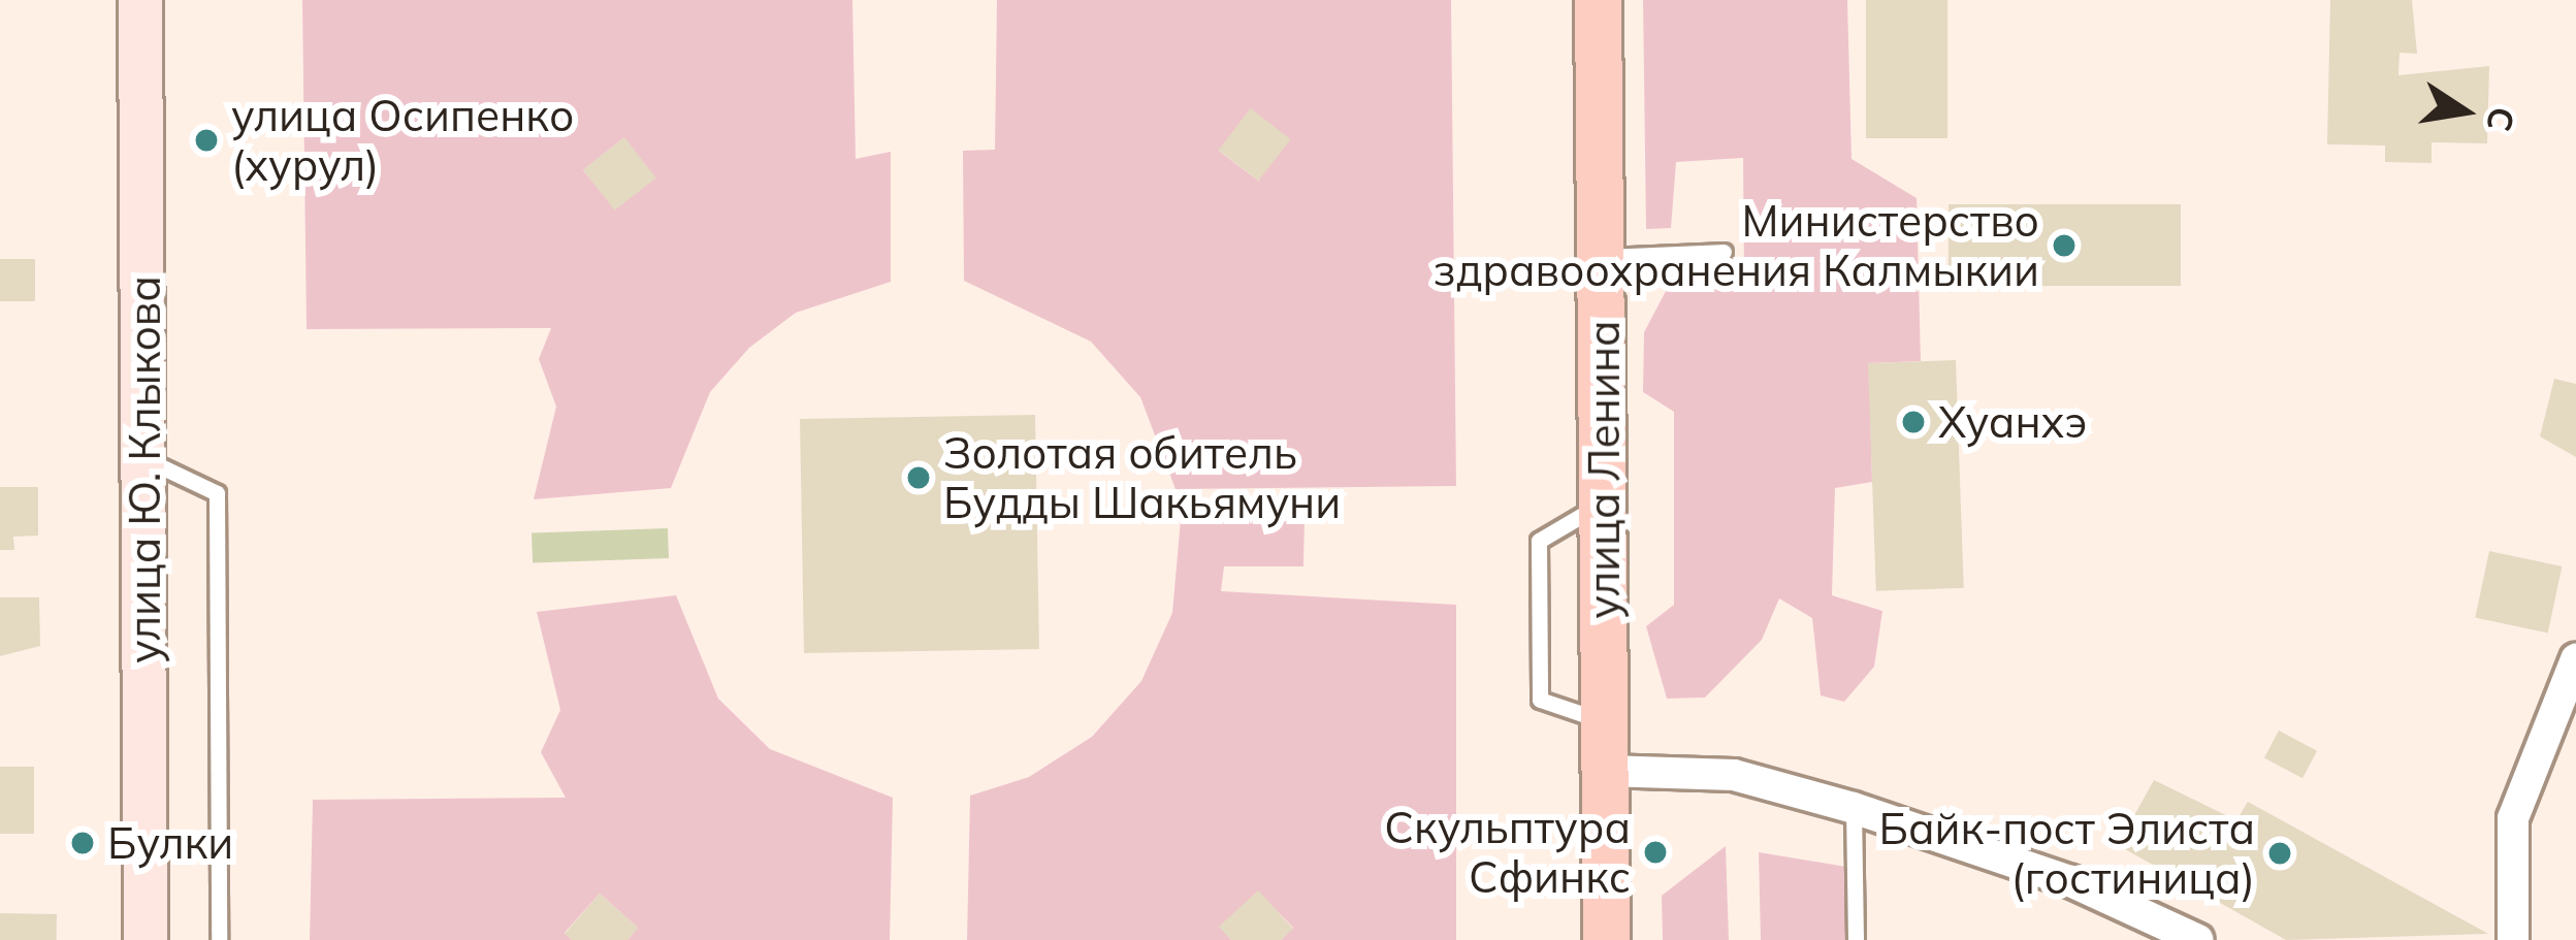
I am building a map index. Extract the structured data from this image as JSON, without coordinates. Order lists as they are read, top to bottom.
{
  "streets": {
    "main road": ["улица Ю. Клыкова", "улица Ленина"]
  },
  "places": [
    "улица Осипенко (хурул)",
    "Министерство здравоохранения Калмыкии",
    "Хуанхэ",
    "Золотая обитель Будды Шакьямуни",
    "Булки",
    "Скульптура Сфинкс",
    "Байк-пост Элиста (гостиница)"
  ],
  "north": "right"
}
